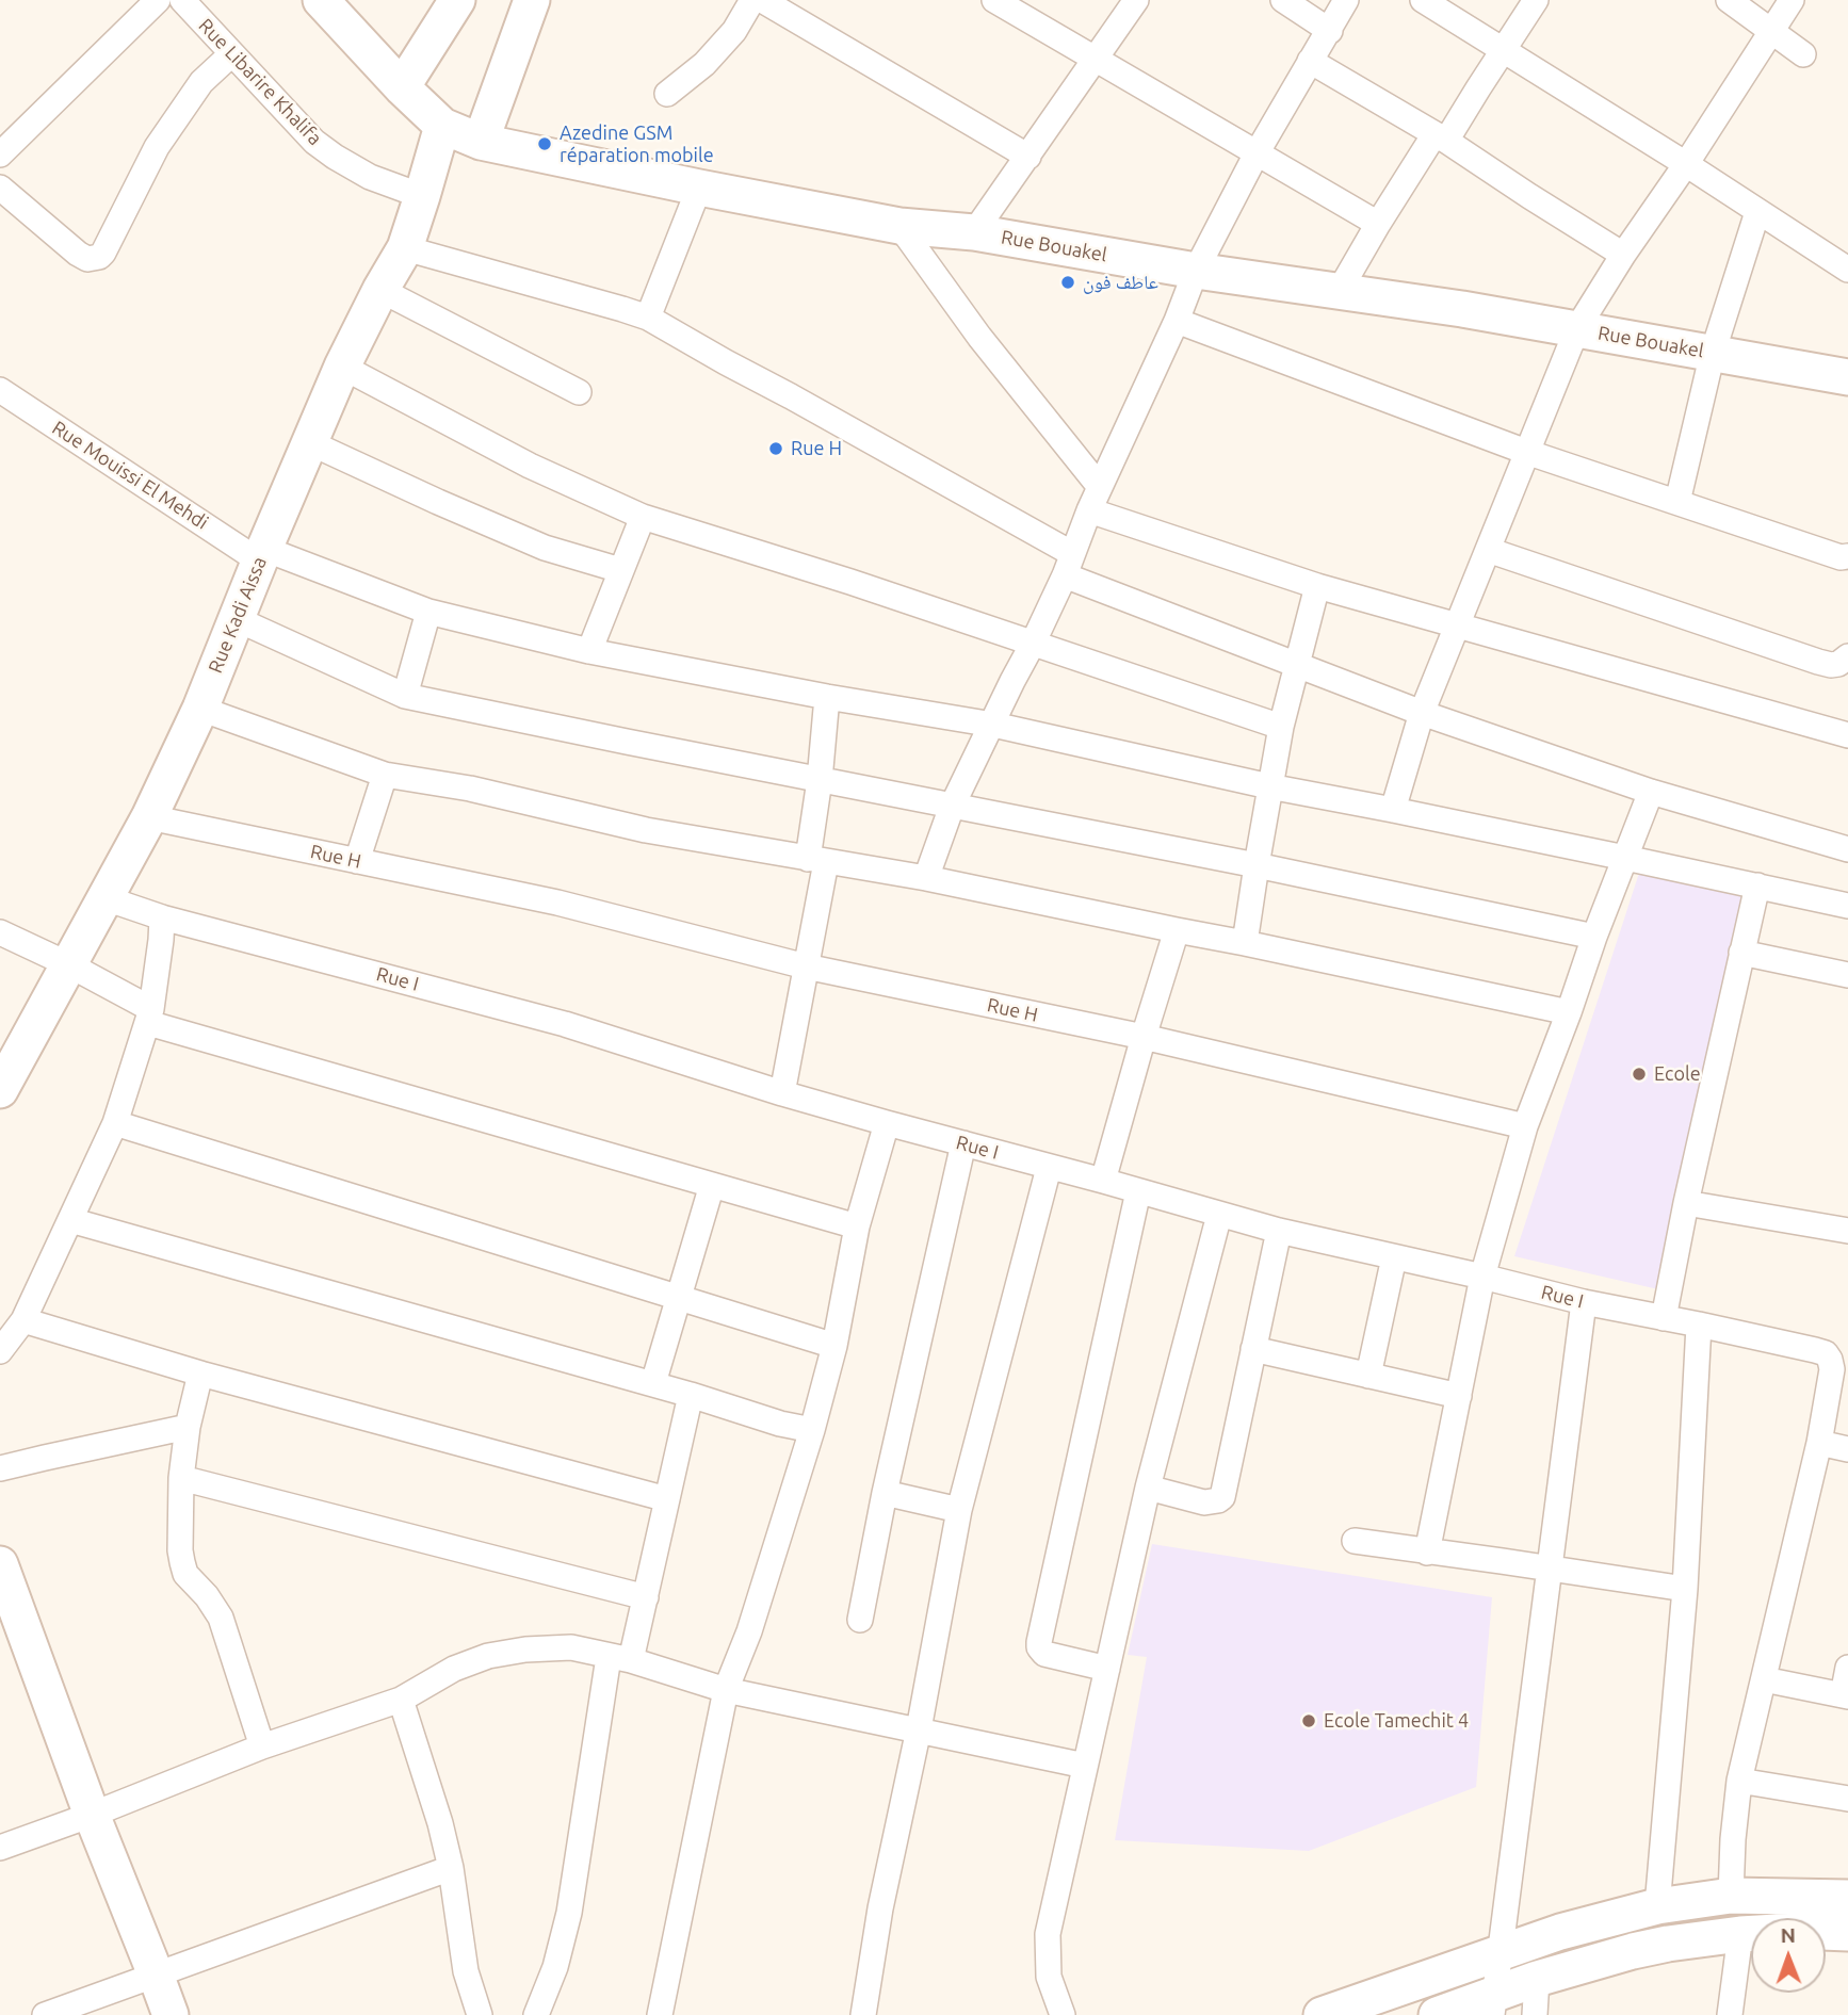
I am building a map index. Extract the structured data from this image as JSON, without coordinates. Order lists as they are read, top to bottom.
{
  "streets": {
    "main road": ["Rue Bouakel", "Rue Kadi Aissa"],
    "street": [
      "Rue Libarire Khalifa",
      "Rue Mouissi El Mehdi",
      "Rue H",
      "Rue I"
    ]
  },
  "crossings": [
    ["Rue Libarire Khalifa", "Rue Kadi Aissa"],
    ["Rue Bouakel", "Rue Kadi Aissa"],
    ["Rue Mouissi El Mehdi", "Rue Kadi Aissa"],
    ["Rue Kadi Aissa", "Rue H"],
    ["Rue Kadi Aissa", "Rue I"]
  ],
  "places": [
    "Azedine GSM réparation mobile",
    "عاطف فون",
    "Rue H",
    "Ecole",
    "Ecole Tamechit 4"
  ],
  "north": "top"
}
